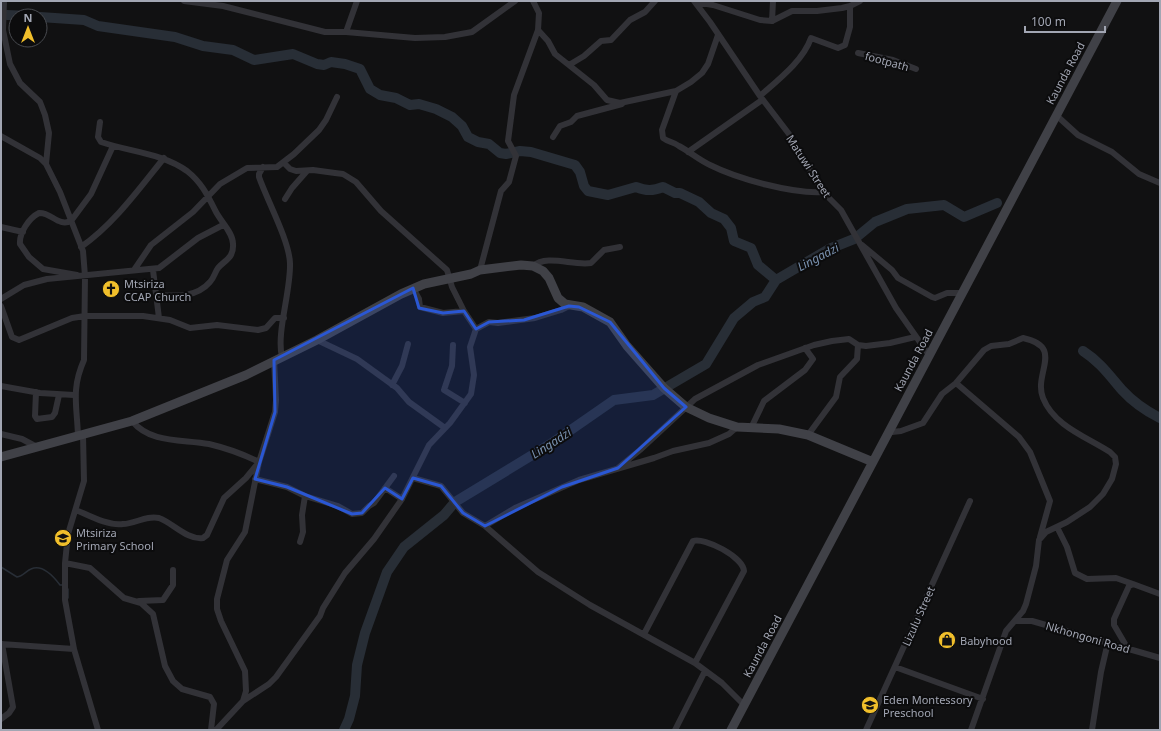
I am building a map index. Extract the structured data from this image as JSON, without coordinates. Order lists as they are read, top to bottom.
{
  "streets": {
    "street": [
      "footpath",
      "Kaunda Road",
      "Matuwi Street",
      "Lizulu Street",
      "Nkhongoni Road"
    ]
  },
  "crossings": [
    ["Kaunda Road", "Matuwi Street"]
  ],
  "water": ["Lingadzi"],
  "places": {
    "church": ["Mtsiriza CCAP Church"],
    "school or university": ["Mtsiriza Primary School", "Eden Montessory Preschool"],
    "shop": ["Babyhood"]
  },
  "scale_bar": "100 m",
  "north": "top"
}
